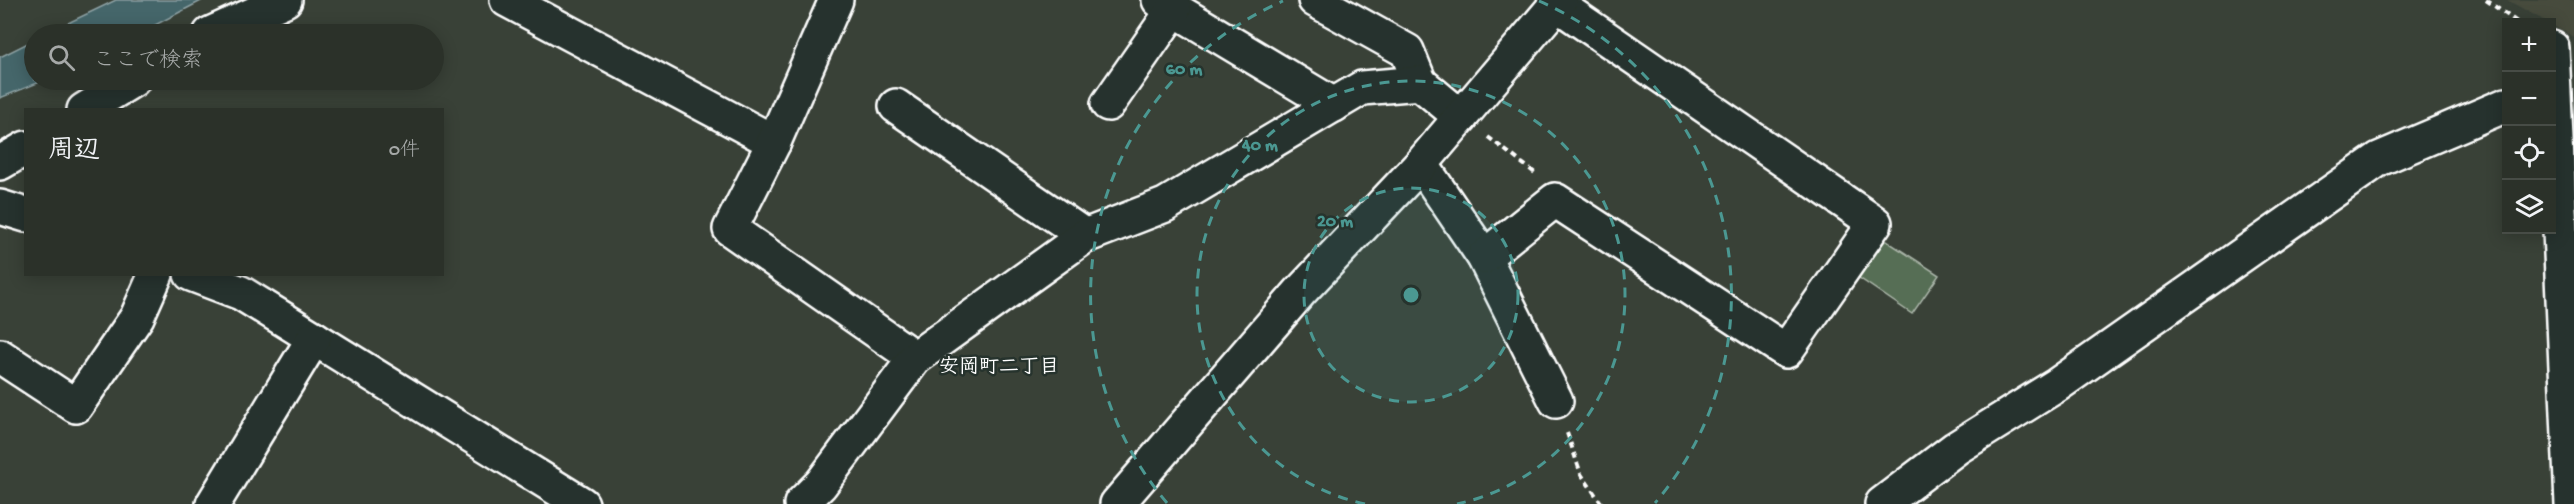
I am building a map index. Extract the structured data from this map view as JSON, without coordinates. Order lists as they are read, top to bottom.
{
  "districts": ["安岡町二丁目"],
  "page": {
    "map_buttons": ["+", "−"],
    "search": "ここで検索",
    "heading": ["周辺", "0件"]
  },
  "rings": ["60 m", "40 m", "20 m"]
}
